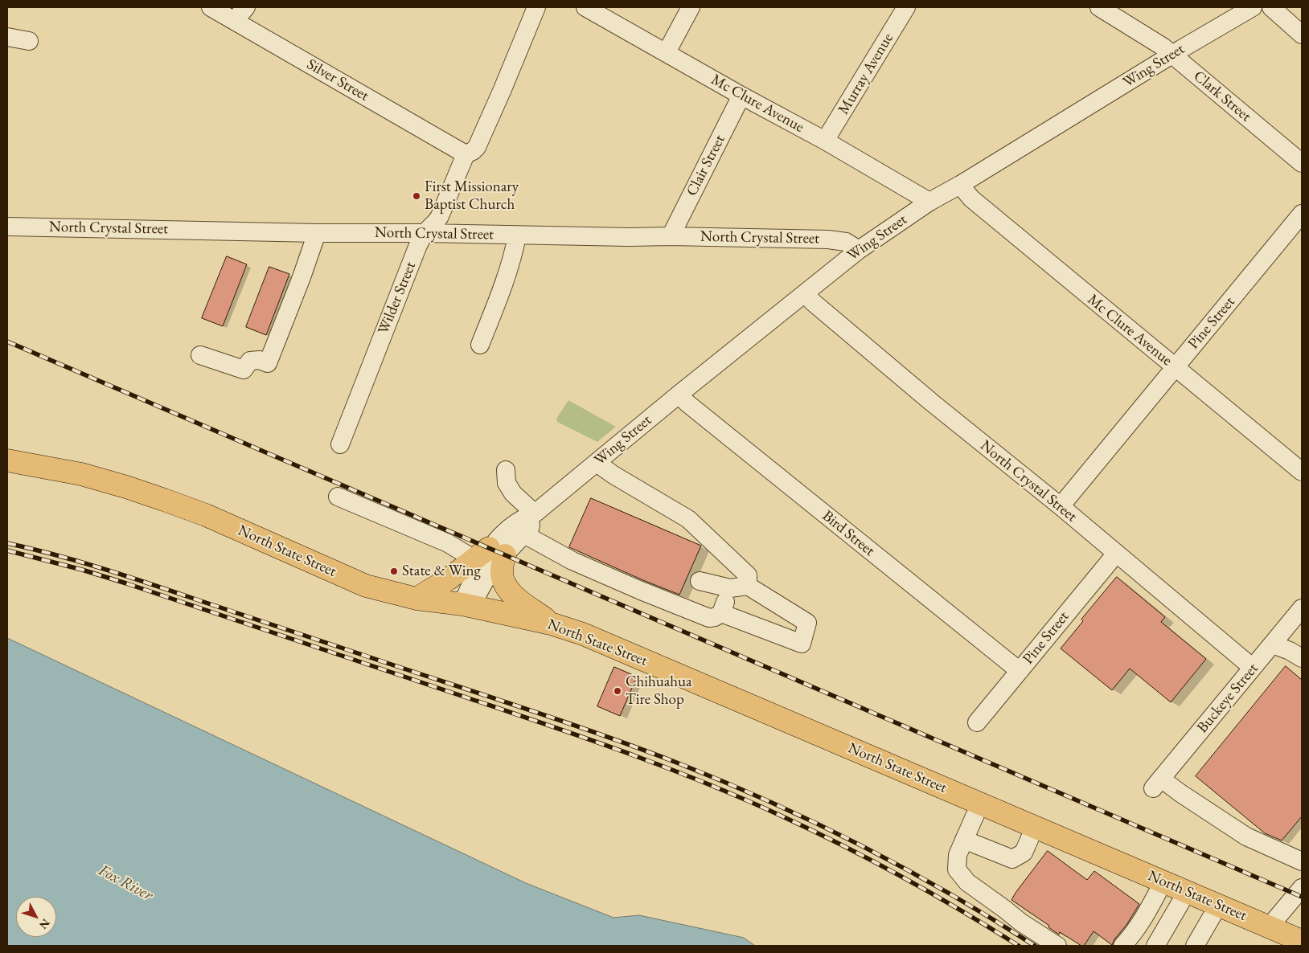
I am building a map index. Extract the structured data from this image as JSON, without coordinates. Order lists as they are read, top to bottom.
{
  "streets": {
    "main road": ["North State Street"],
    "street": [
      "Wing Street",
      "Murray Avenue",
      "Silver Street",
      "Clark Street",
      "Mc Clure Avenue",
      "Clair Street",
      "North Crystal Street",
      "Wilder Street",
      "Pine Street",
      "Bird Street",
      "Buckeye Street"
    ]
  },
  "crossings": [
    ["Wing Street", "Clark Street"],
    ["Wing Street", "Mc Clure Avenue"],
    ["Wing Street", "North Crystal Street"],
    ["Wing Street", "Bird Street"],
    ["Wing Street", "North State Street"],
    ["Murray Avenue", "Mc Clure Avenue"],
    ["Silver Street", "Wilder Street"],
    ["Mc Clure Avenue", "Clair Street"],
    ["Mc Clure Avenue", "Pine Street"],
    ["Clair Street", "North Crystal Street"],
    ["North Crystal Street", "Wilder Street"],
    ["North Crystal Street", "Pine Street"],
    ["North Crystal Street", "Buckeye Street"],
    ["Pine Street", "Bird Street"]
  ],
  "water": ["Fox River"],
  "places": ["First Missionary Baptist Church", "State & Wing", "Chihuahua Tire Shop"],
  "north": "bottom right"
}
